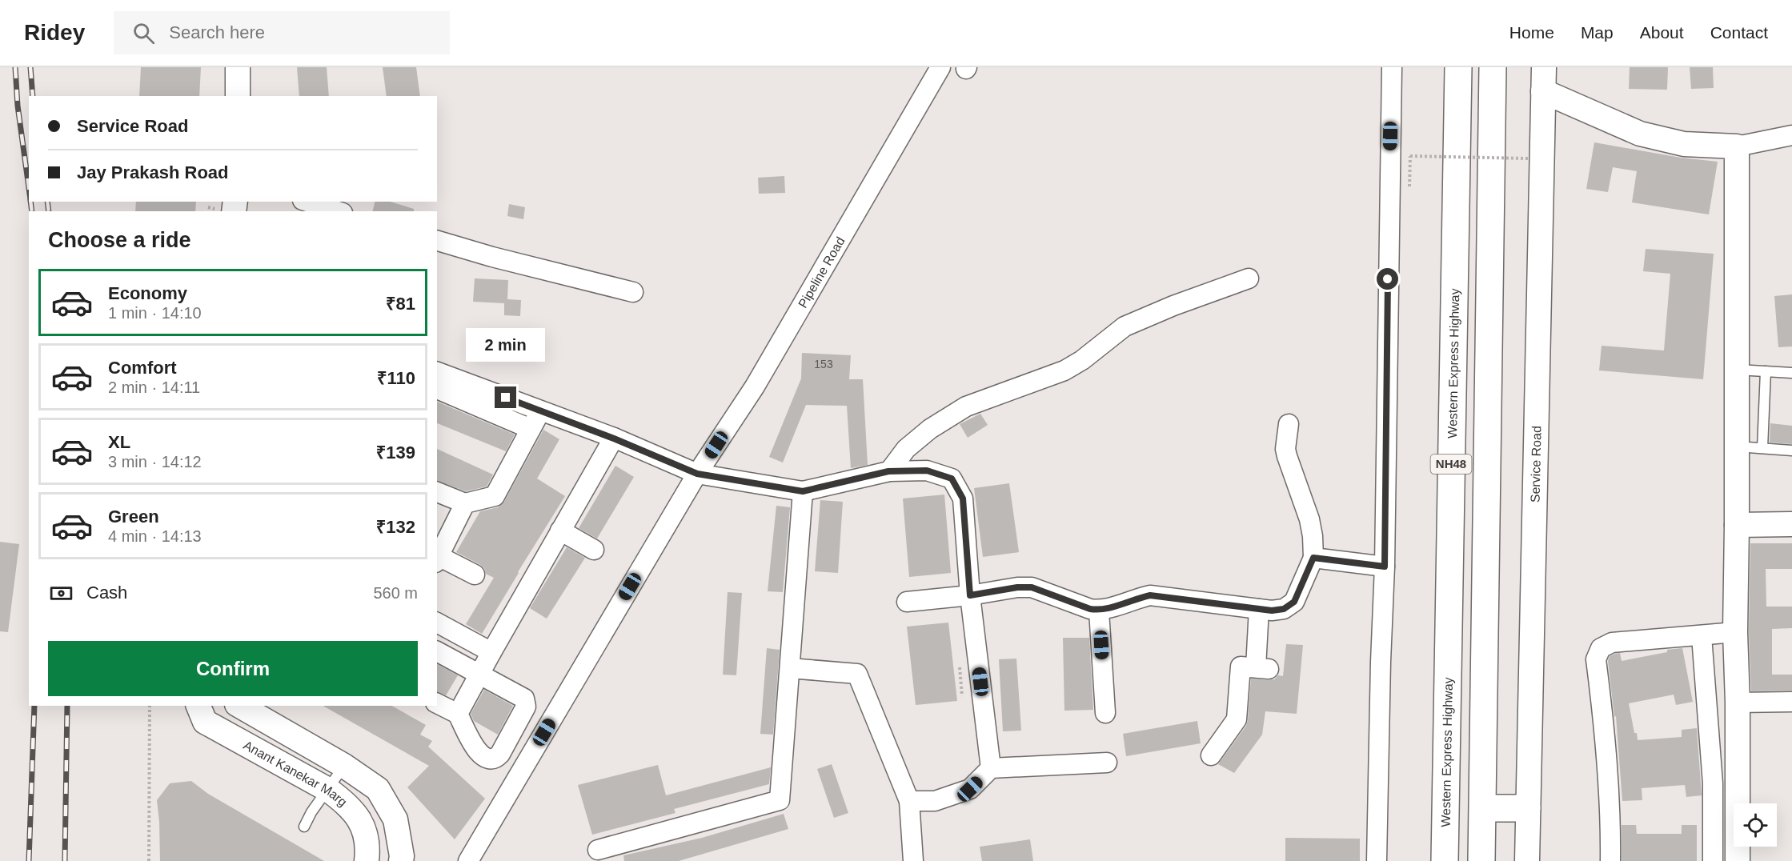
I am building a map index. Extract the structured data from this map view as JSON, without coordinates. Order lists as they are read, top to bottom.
{
  "streets": {
    "highway": ["Western Express Highway", "NH48"],
    "street": ["Pipeline Road", "Service Road", "Anant Kanekar Marg"]
  },
  "house_numbers": ["153"],
  "page": {
    "header": "Ridey",
    "search": "Search here",
    "nav": [
      "Home",
      "Map",
      "About",
      "Contact"
    ],
    "banner": ["Service Road", "Jay Prakash Road"],
    "heading": "Choose a ride",
    "list": [
      {
        "name": "Economy",
        "note": "1 min · 14:10",
        "value": "₹81"
      },
      {
        "name": "Comfort",
        "note": "2 min · 14:11",
        "value": "₹110"
      },
      {
        "name": "XL",
        "note": "3 min · 14:12",
        "value": "₹139"
      },
      {
        "name": "Green",
        "note": "4 min · 14:13",
        "value": "₹132"
      }
    ],
    "bubble": "2 min",
    "pay": ["Cash", "560 m"],
    "buttons": "Confirm"
  }
}
